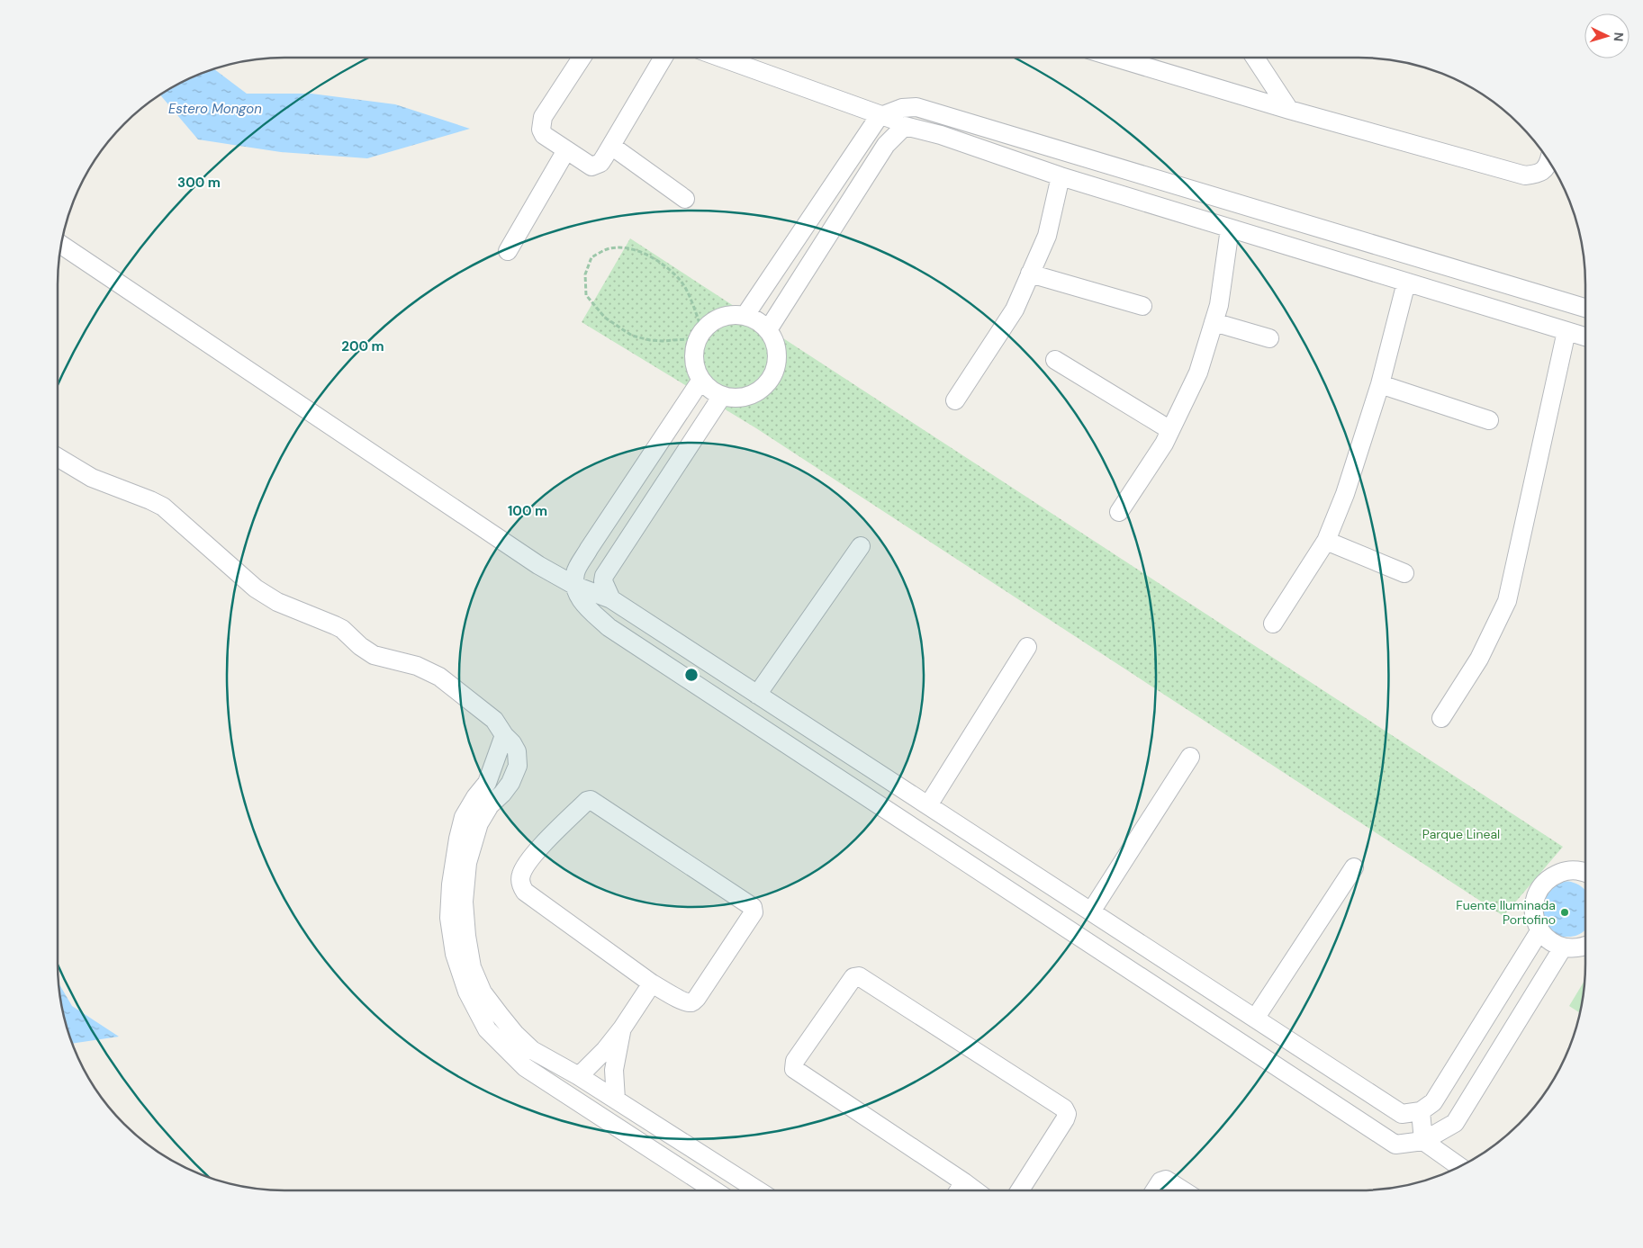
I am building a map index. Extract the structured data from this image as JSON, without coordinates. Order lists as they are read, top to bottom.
{
  "water": ["Estero Mongon"],
  "parks": ["Parque Lineal"],
  "places": ["Fuente Iluminada Portofino"],
  "north": "right",
  "rings": ["300 m", "200 m", "100 m"]
}
